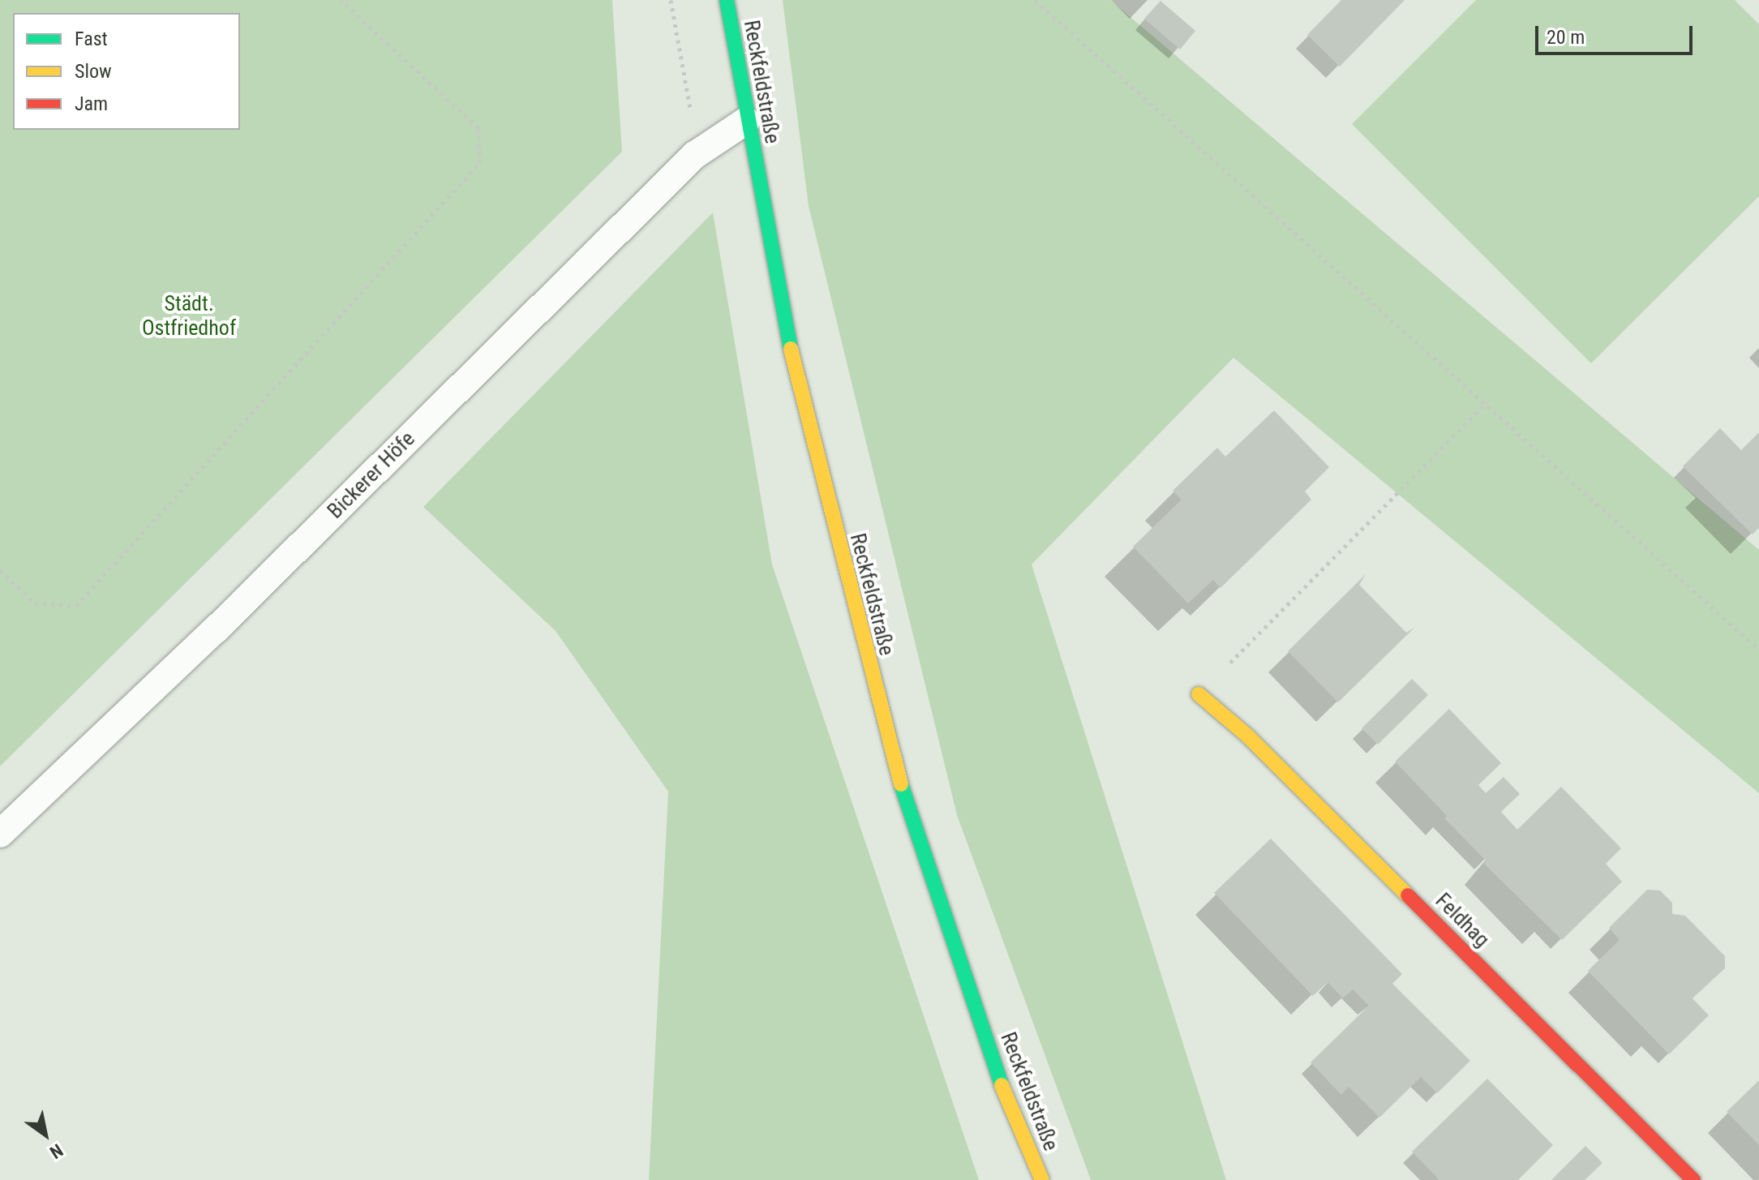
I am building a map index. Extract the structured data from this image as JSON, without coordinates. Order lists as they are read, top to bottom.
{
  "streets": {
    "street": ["Reckfeldstraße", "Feldhag"],
    "lane": ["Bickerer Höfe"]
  },
  "crossings": [
    ["Reckfeldstraße", "Bickerer Höfe"]
  ],
  "parks": ["Städt. Ostfriedhof"],
  "legend": ["Fast", "Slow", "Jam"],
  "scale_bar": "20 m",
  "north": "bottom right"
}
